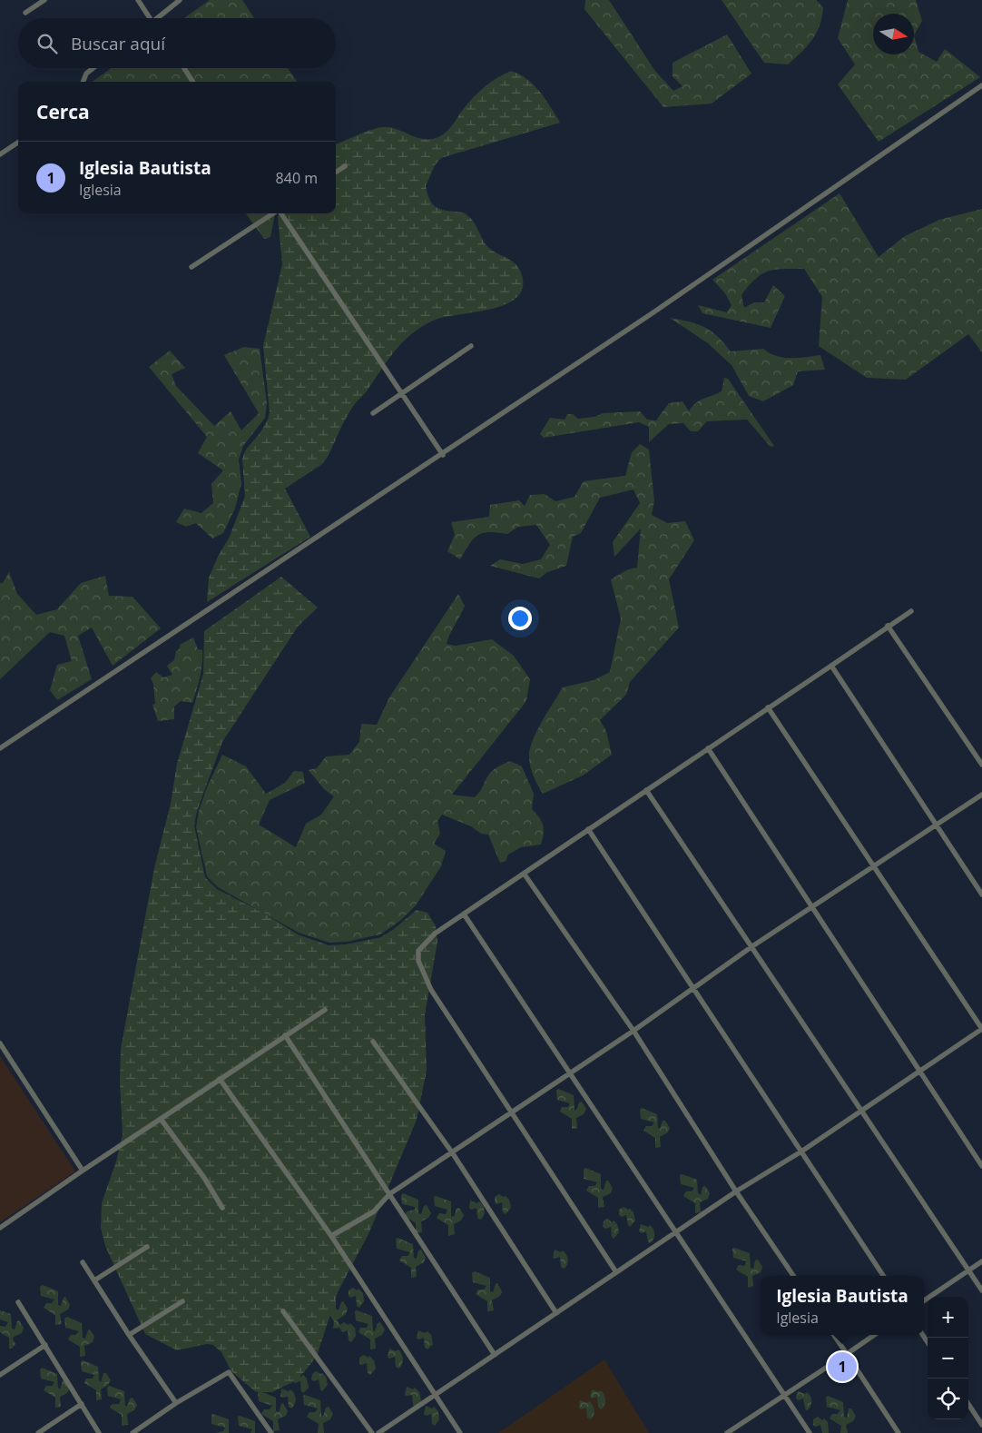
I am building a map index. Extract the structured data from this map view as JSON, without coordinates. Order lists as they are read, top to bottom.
{
  "north": "right",
  "page": {
    "search": "Buscar aquí",
    "heading": "Cerca",
    "list": [
      {
        "mark": "1",
        "name": "Iglesia Bautista",
        "note": "Iglesia",
        "value": "840 m"
      }
    ],
    "popup": ["Iglesia Bautista", "Iglesia"],
    "map_buttons": ["+", "−"],
    "pins": "1"
  }
}
